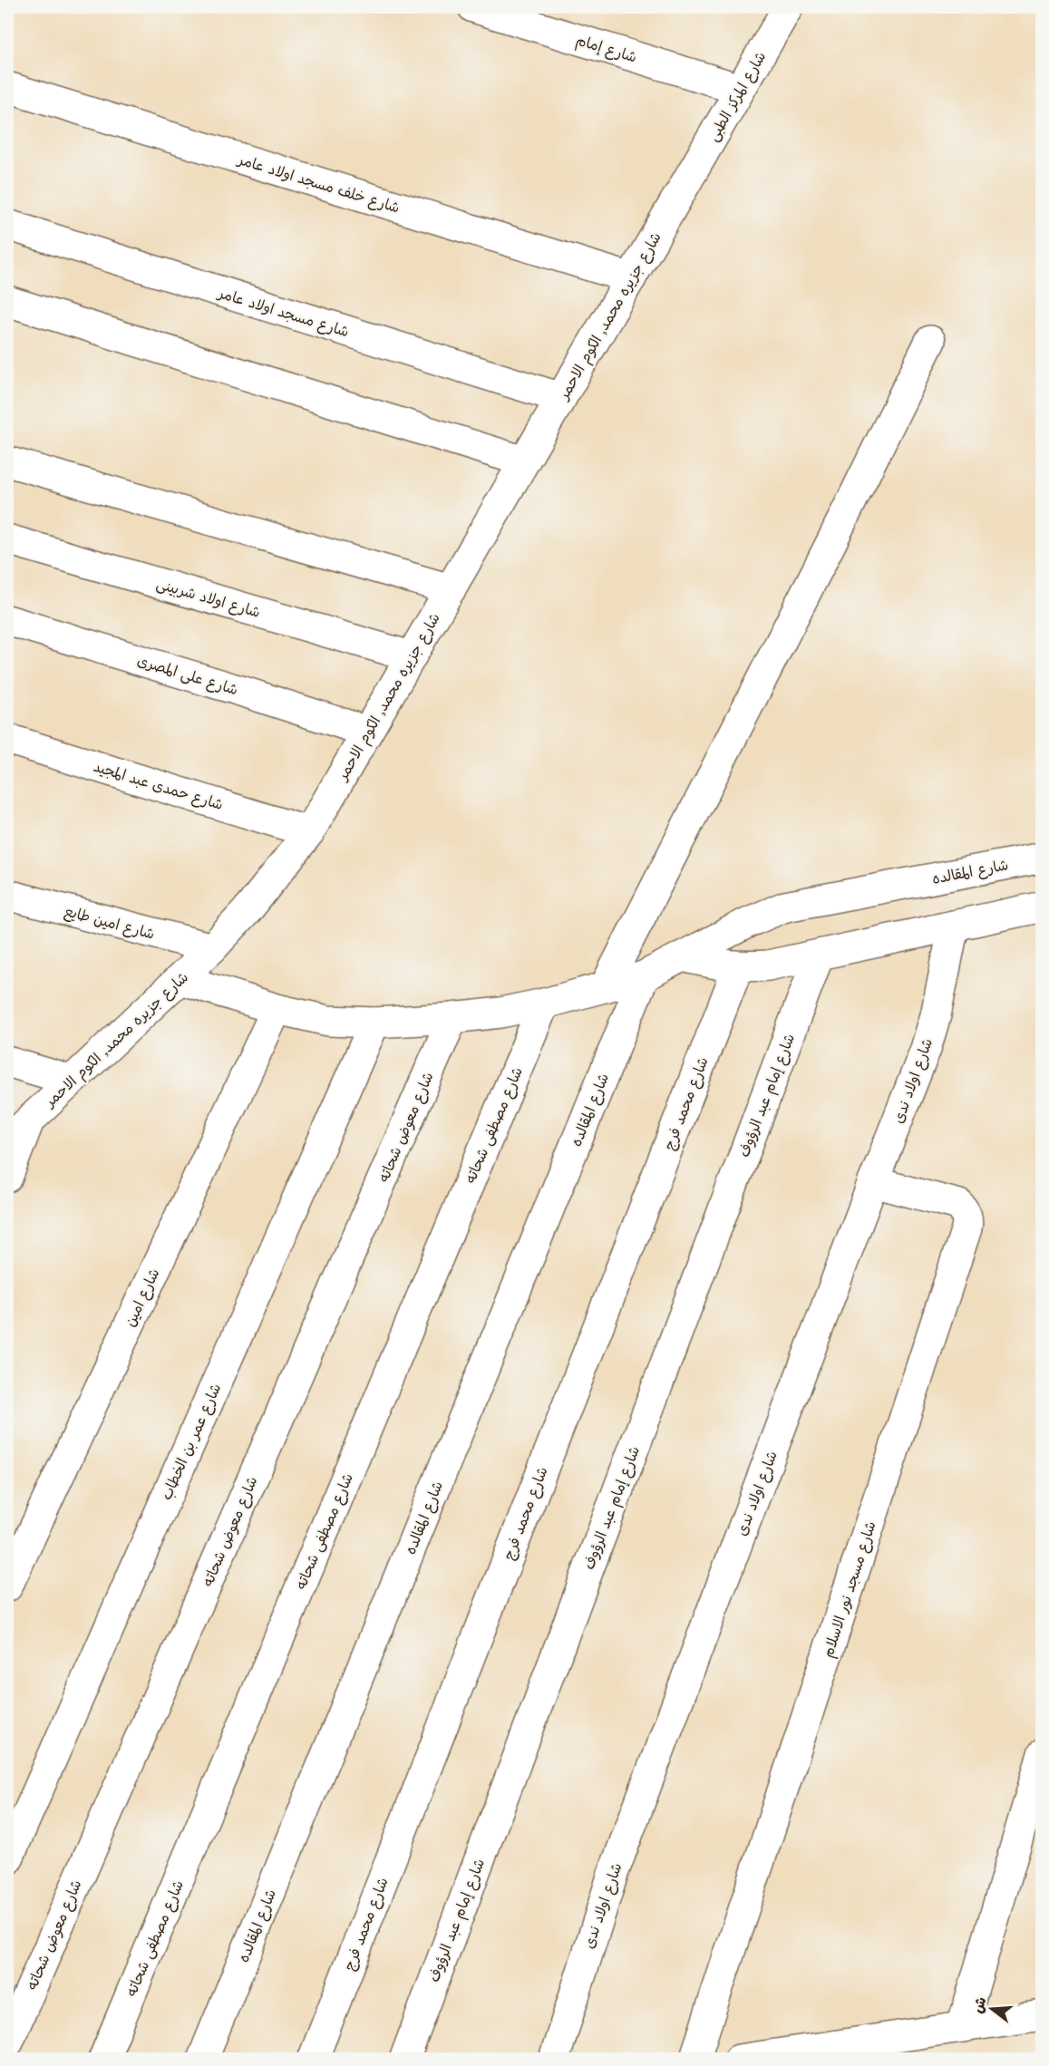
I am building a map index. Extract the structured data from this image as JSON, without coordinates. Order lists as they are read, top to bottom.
{
  "streets": {
    "street": [
      "شارع إمام",
      "شارع المركز الطبى",
      "شارع خلف مسجد اولاد عامر",
      "شارع مسجد اولاد عامر",
      "شارع جزيره محمد, الكوم الاحمر",
      "شارع اولاد شربينى",
      "شارع على المصرى",
      "شارع حمدى عبد المجيد",
      "شارع المقالده",
      "شارع امين طايع",
      "شارع اولاد ندى",
      "شارع إمام عبد الرؤوف",
      "شارع محمد فرج",
      "شارع مصطفى شحاته",
      "شارع معوض شحاته",
      "شارع امين",
      "شارع عمر بن الخطاب",
      "شارع مسجد نور الاسلام"
    ]
  },
  "crossings": [
    ["شارع إمام", "شارع المركز الطبى"],
    ["شارع المركز الطبى", "شارع جزيره محمد, الكوم الاحمر"],
    ["شارع خلف مسجد اولاد عامر", "شارع جزيره محمد, الكوم الاحمر"],
    ["شارع مسجد اولاد عامر", "شارع جزيره محمد, الكوم الاحمر"],
    ["شارع جزيره محمد, الكوم الاحمر", "شارع اولاد شربينى"],
    ["شارع جزيره محمد, الكوم الاحمر", "شارع على المصرى"],
    ["شارع جزيره محمد, الكوم الاحمر", "شارع حمدى عبد المجيد"],
    ["شارع جزيره محمد, الكوم الاحمر", "شارع المقالده"],
    ["شارع جزيره محمد, الكوم الاحمر", "شارع امين طايع"],
    ["شارع المقالده", "شارع مصطفى شحاته"],
    ["شارع المقالده", "شارع معوض شحاته"],
    ["شارع المقالده", "شارع امين"],
    ["شارع المقالده", "شارع عمر بن الخطاب"],
    ["شارع اولاد ندى", "شارع مسجد نور الاسلام"]
  ],
  "north": "left"
}
